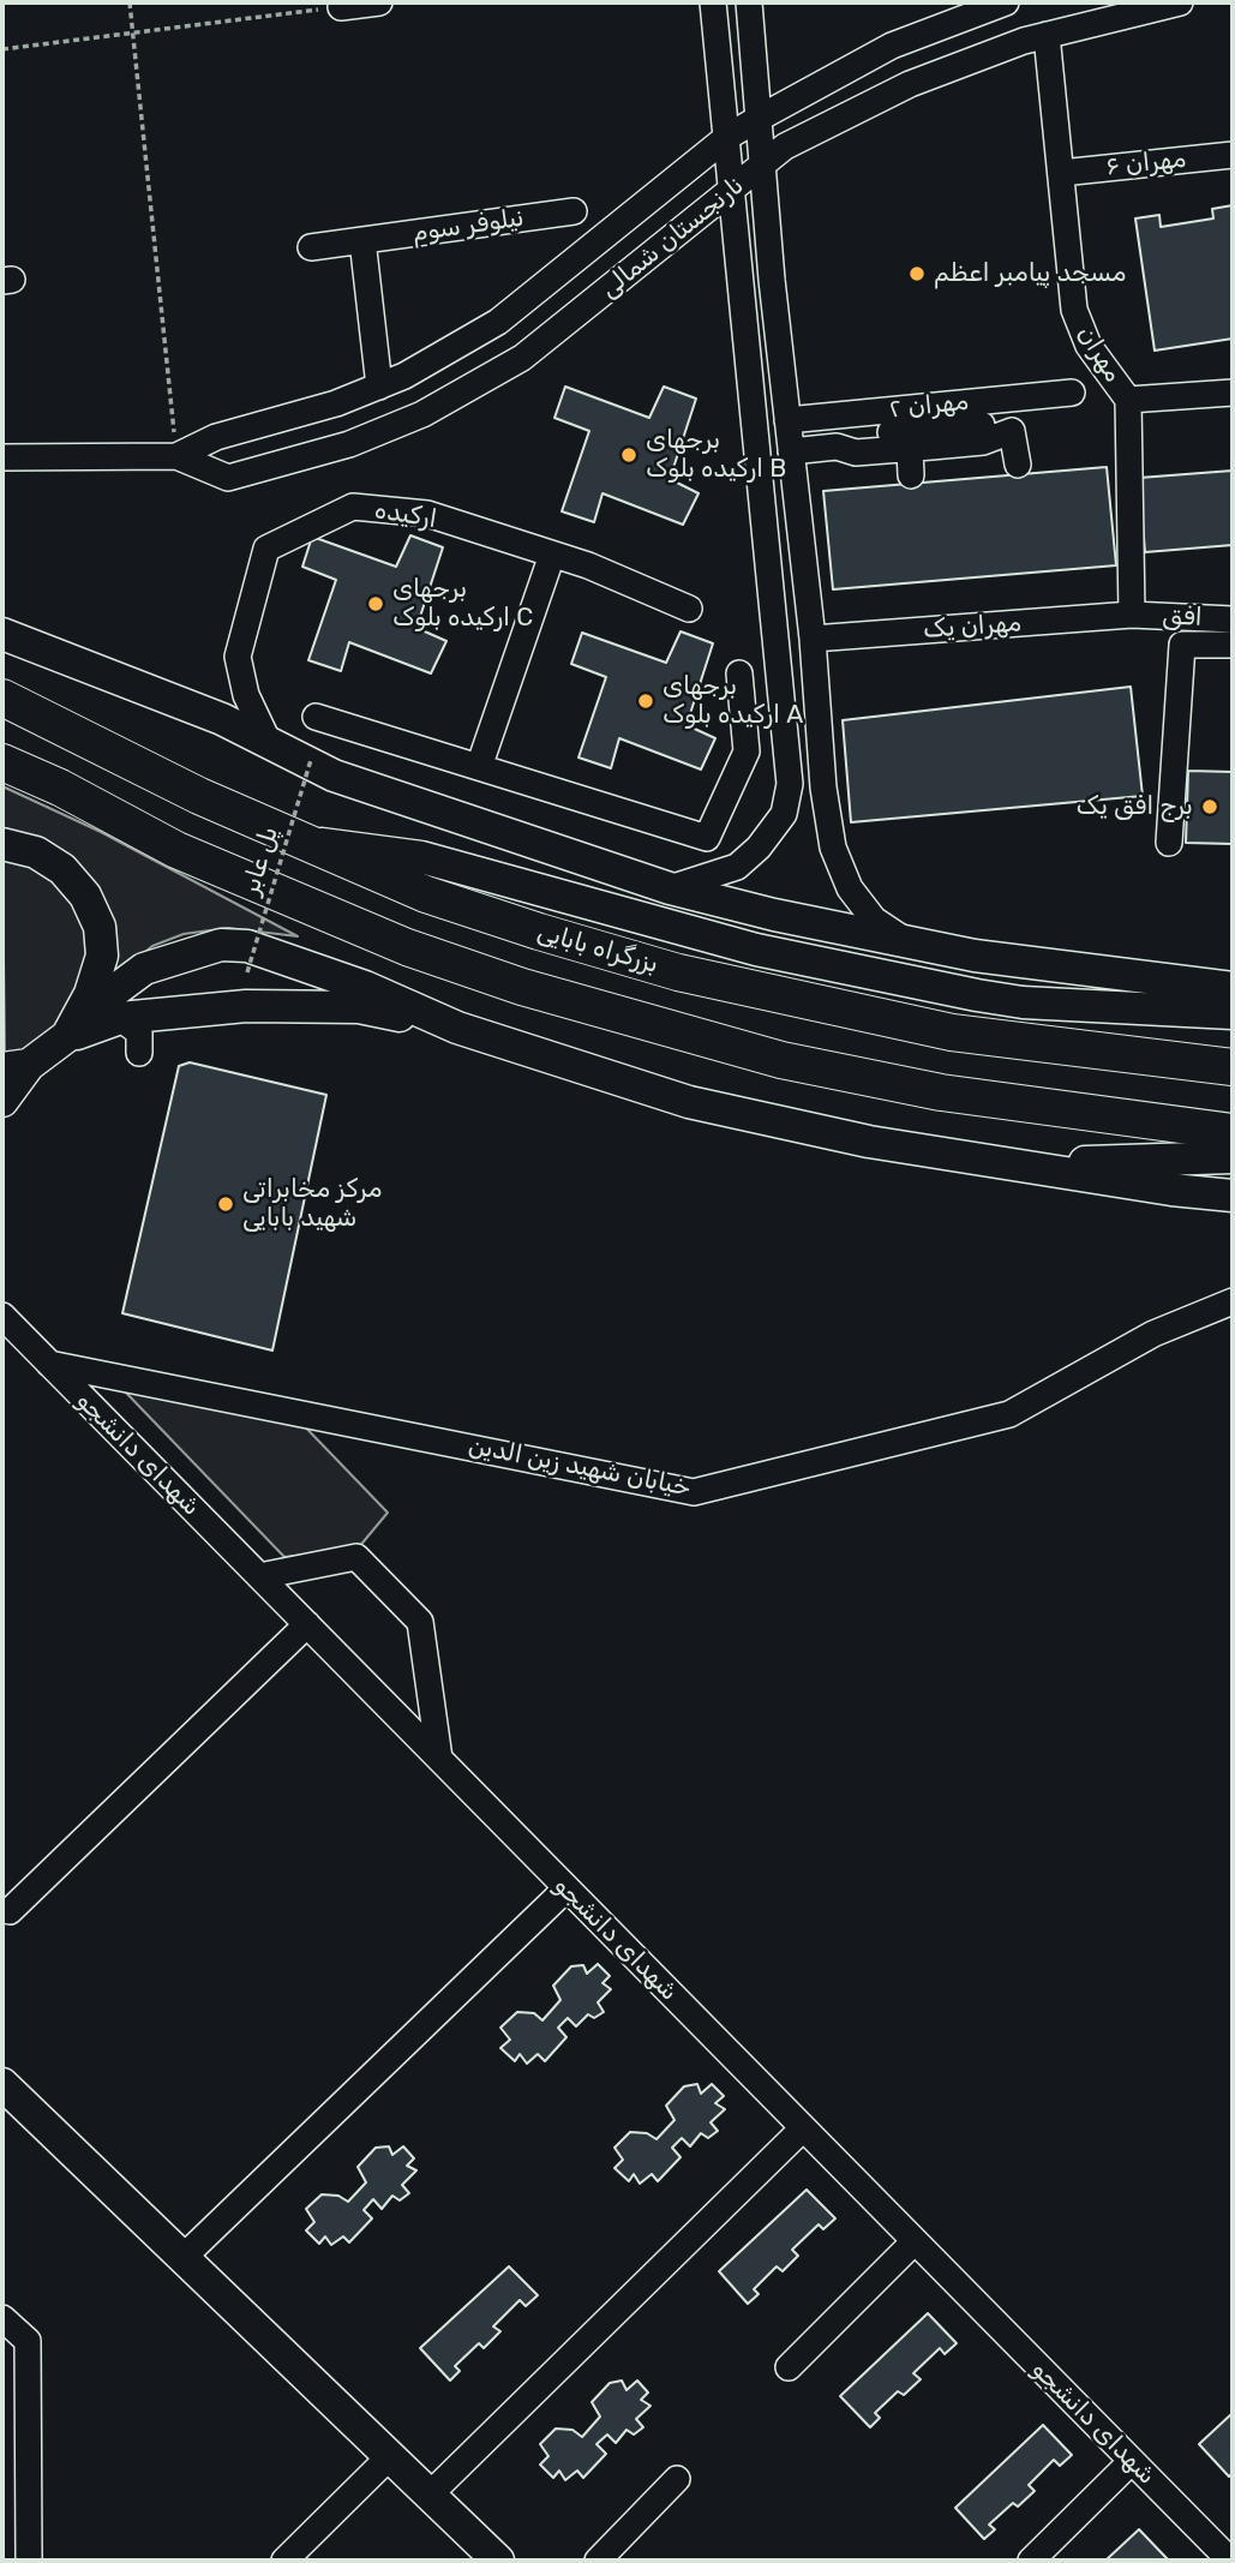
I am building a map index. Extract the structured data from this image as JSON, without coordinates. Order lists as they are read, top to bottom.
{
  "streets": {
    "highway": ["بزرگراه بابایی"],
    "street": [
      "مهران ۶",
      "نیلوفر سوم",
      "نارنجستان شمالی",
      "مهران",
      "مهران ۲",
      "ارکیده",
      "افق",
      "مهران یک",
      "شهدای دانشجو",
      "خیابان شهید زین الدین"
    ],
    "path": ["پل عابر"]
  },
  "crossings": [
    ["مهران ۶", "مهران"],
    ["نارنجستان شمالی", "مهران"],
    ["مهران", "افق"],
    ["مهران", "مهران یک"],
    ["افق", "مهران یک"],
    ["شهدای دانشجو", "خیابان شهید زین الدین"]
  ],
  "places": [
    "مسجد پیامبر اعظم",
    "برجهای ارکیده بلوک B",
    "برجهای ارکیده بلوک C",
    "برجهای ارکیده بلوک A",
    "برج افق یک",
    "مرکز مخابراتی شهید بابایی"
  ]
}
